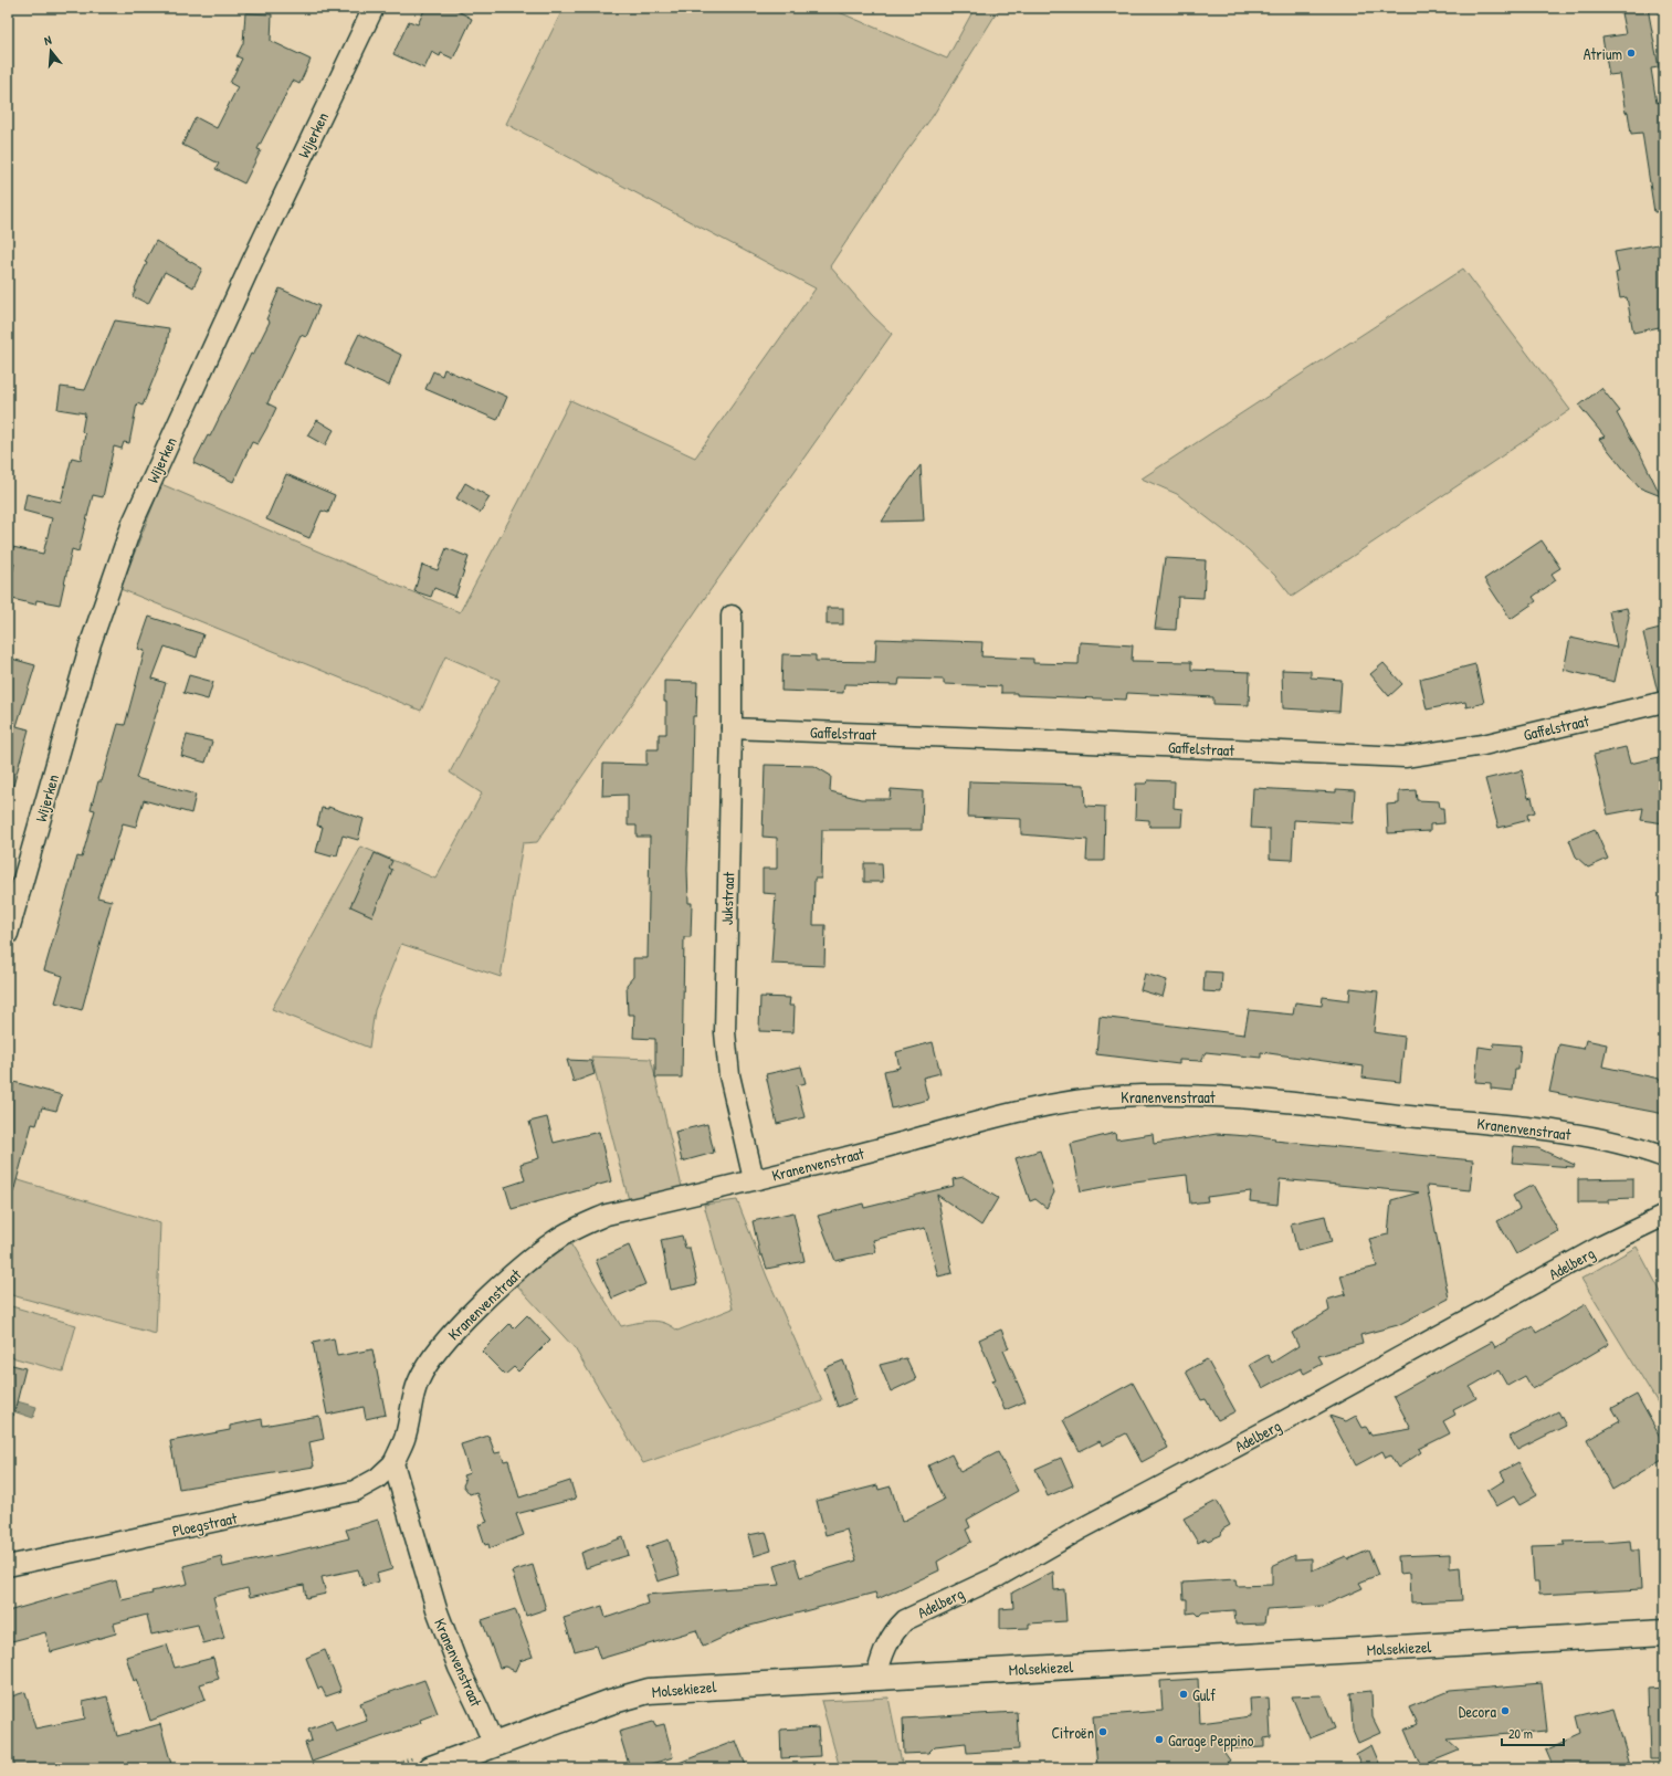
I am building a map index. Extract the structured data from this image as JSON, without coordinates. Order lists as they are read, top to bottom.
{
  "streets": {
    "main road": ["Molsekiezel"],
    "street": [
      "Wijerken",
      "Gaffelstraat",
      "Jukstraat",
      "Kranenvenstraat",
      "Adelberg",
      "Ploegstraat"
    ]
  },
  "crossings": [
    ["Gaffelstraat", "Jukstraat"],
    ["Jukstraat", "Kranenvenstraat"],
    ["Kranenvenstraat", "Ploegstraat"],
    ["Kranenvenstraat", "Molsekiezel"],
    ["Adelberg", "Molsekiezel"]
  ],
  "places": [
    "Atrium",
    "Gulf",
    "Decora",
    "Citroën",
    "Garage Peppino"
  ],
  "scale_bar": "20 m",
  "north": "top"
}
